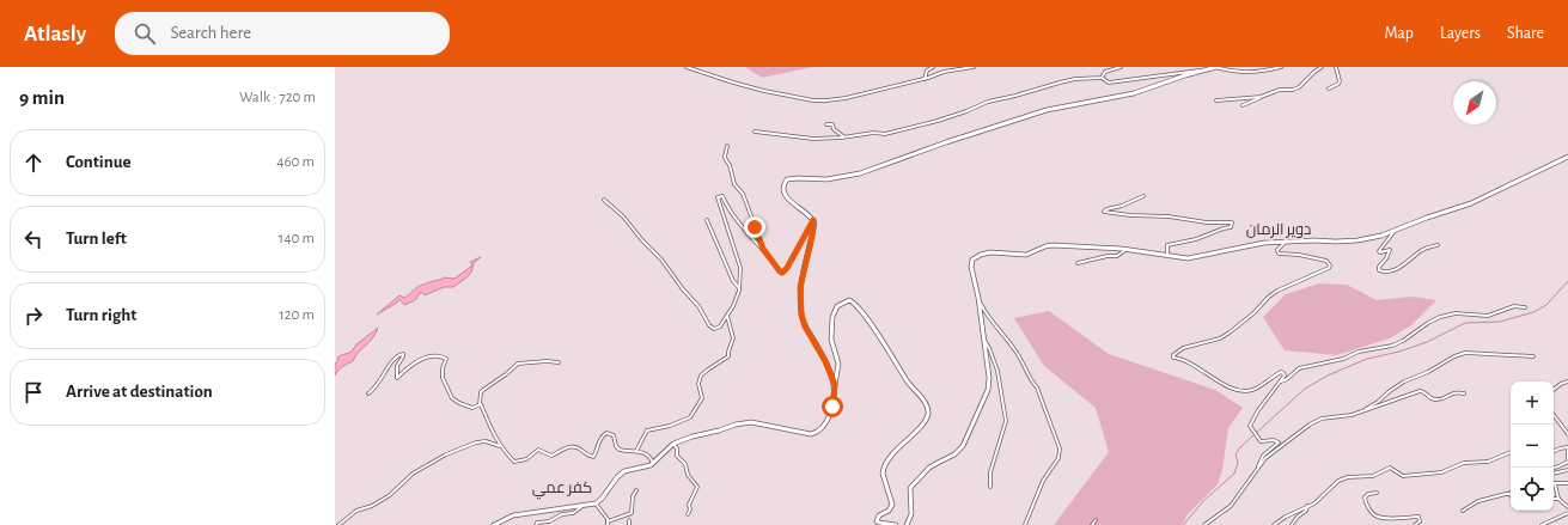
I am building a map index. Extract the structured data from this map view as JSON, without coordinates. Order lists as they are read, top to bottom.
{
  "districts": ["دوير الرمان", "كفر عمي"],
  "north": "bottom left",
  "page": {
    "header": "Atlasly",
    "search": "Search here",
    "nav": ["Map", "Layers", "Share"],
    "heading": ["9 min", "Walk · 720 m"],
    "list": [
      ["Continue", "460 m"],
      ["Turn left", "140 m"],
      ["Turn right", "120 m"],
      "Arrive at destination"
    ],
    "map_buttons": ["+", "−"]
  }
}
